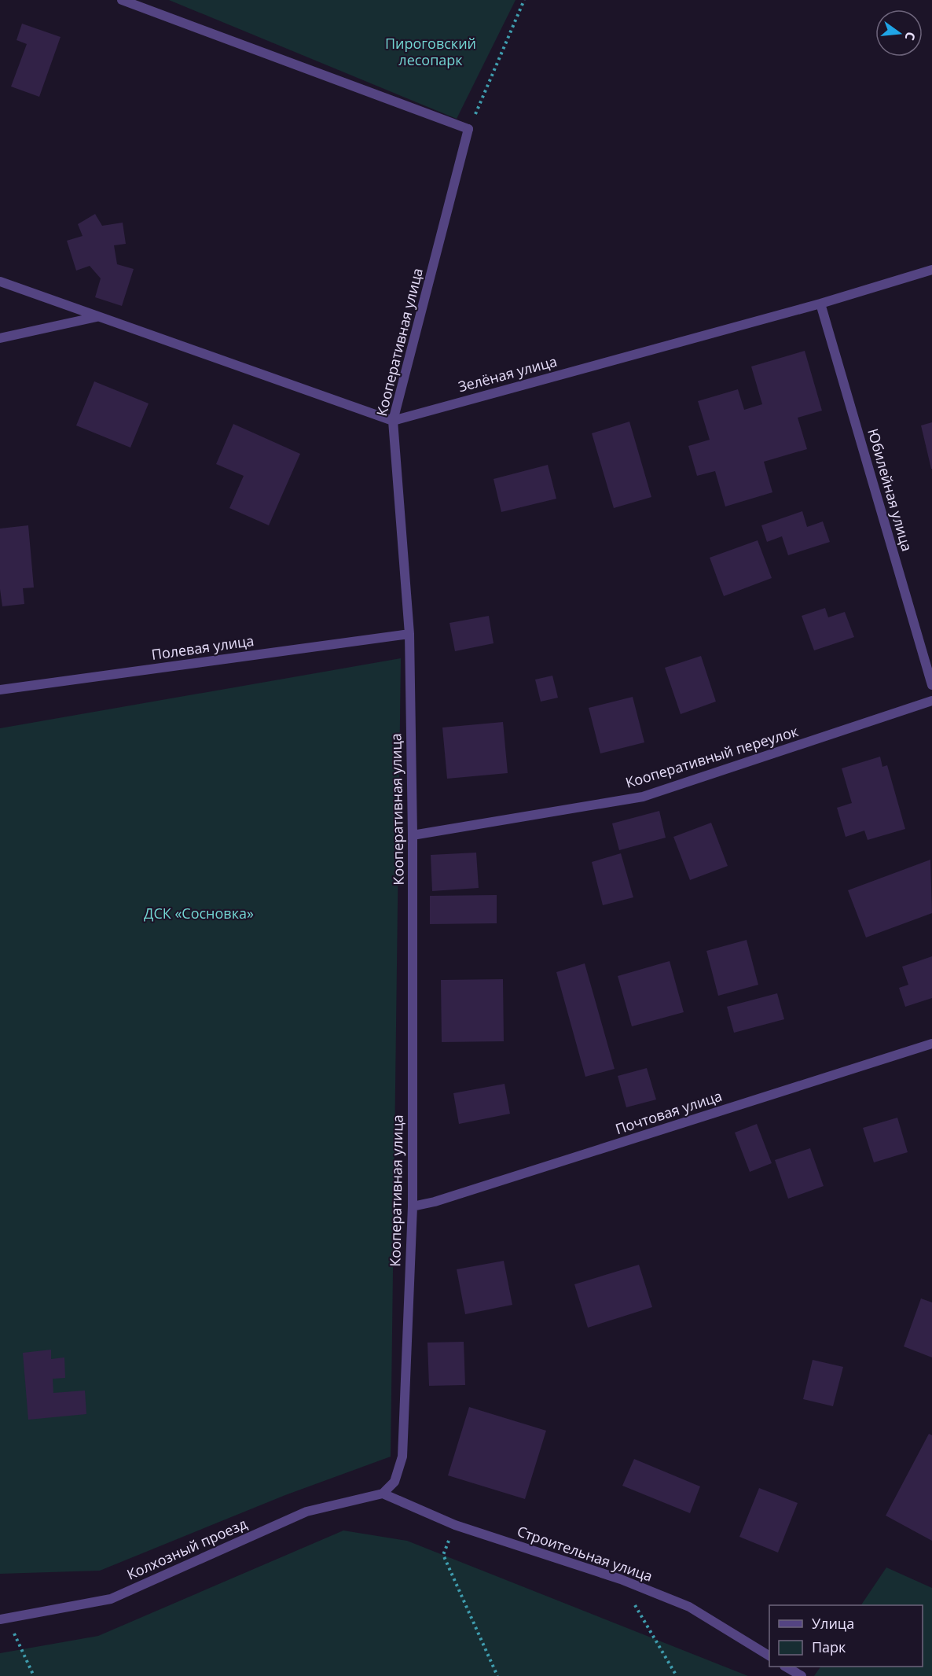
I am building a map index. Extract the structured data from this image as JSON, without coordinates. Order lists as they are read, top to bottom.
{
  "streets": {
    "street": [
      "Кооперативная улица",
      "Зелёная улица",
      "Юбилейная улица",
      "Полевая улица",
      "Кооперативный переулок",
      "Почтовая улица",
      "Колхозный проезд",
      "Строительная улица"
    ]
  },
  "crossings": [
    ["Кооперативная улица", "Зелёная улица"],
    ["Кооперативная улица", "Полевая улица"],
    ["Кооперативная улица", "Кооперативный переулок"],
    ["Кооперативная улица", "Почтовая улица"],
    ["Кооперативная улица", "Колхозный проезд"],
    ["Кооперативная улица", "Строительная улица"],
    ["Зелёная улица", "Юбилейная улица"],
    ["Колхозный проезд", "Строительная улица"]
  ],
  "parks": ["Пироговский лесопарк", "ДСК «Сосновка»"],
  "legend": ["Улица", "Парк"],
  "north": "right"
}
